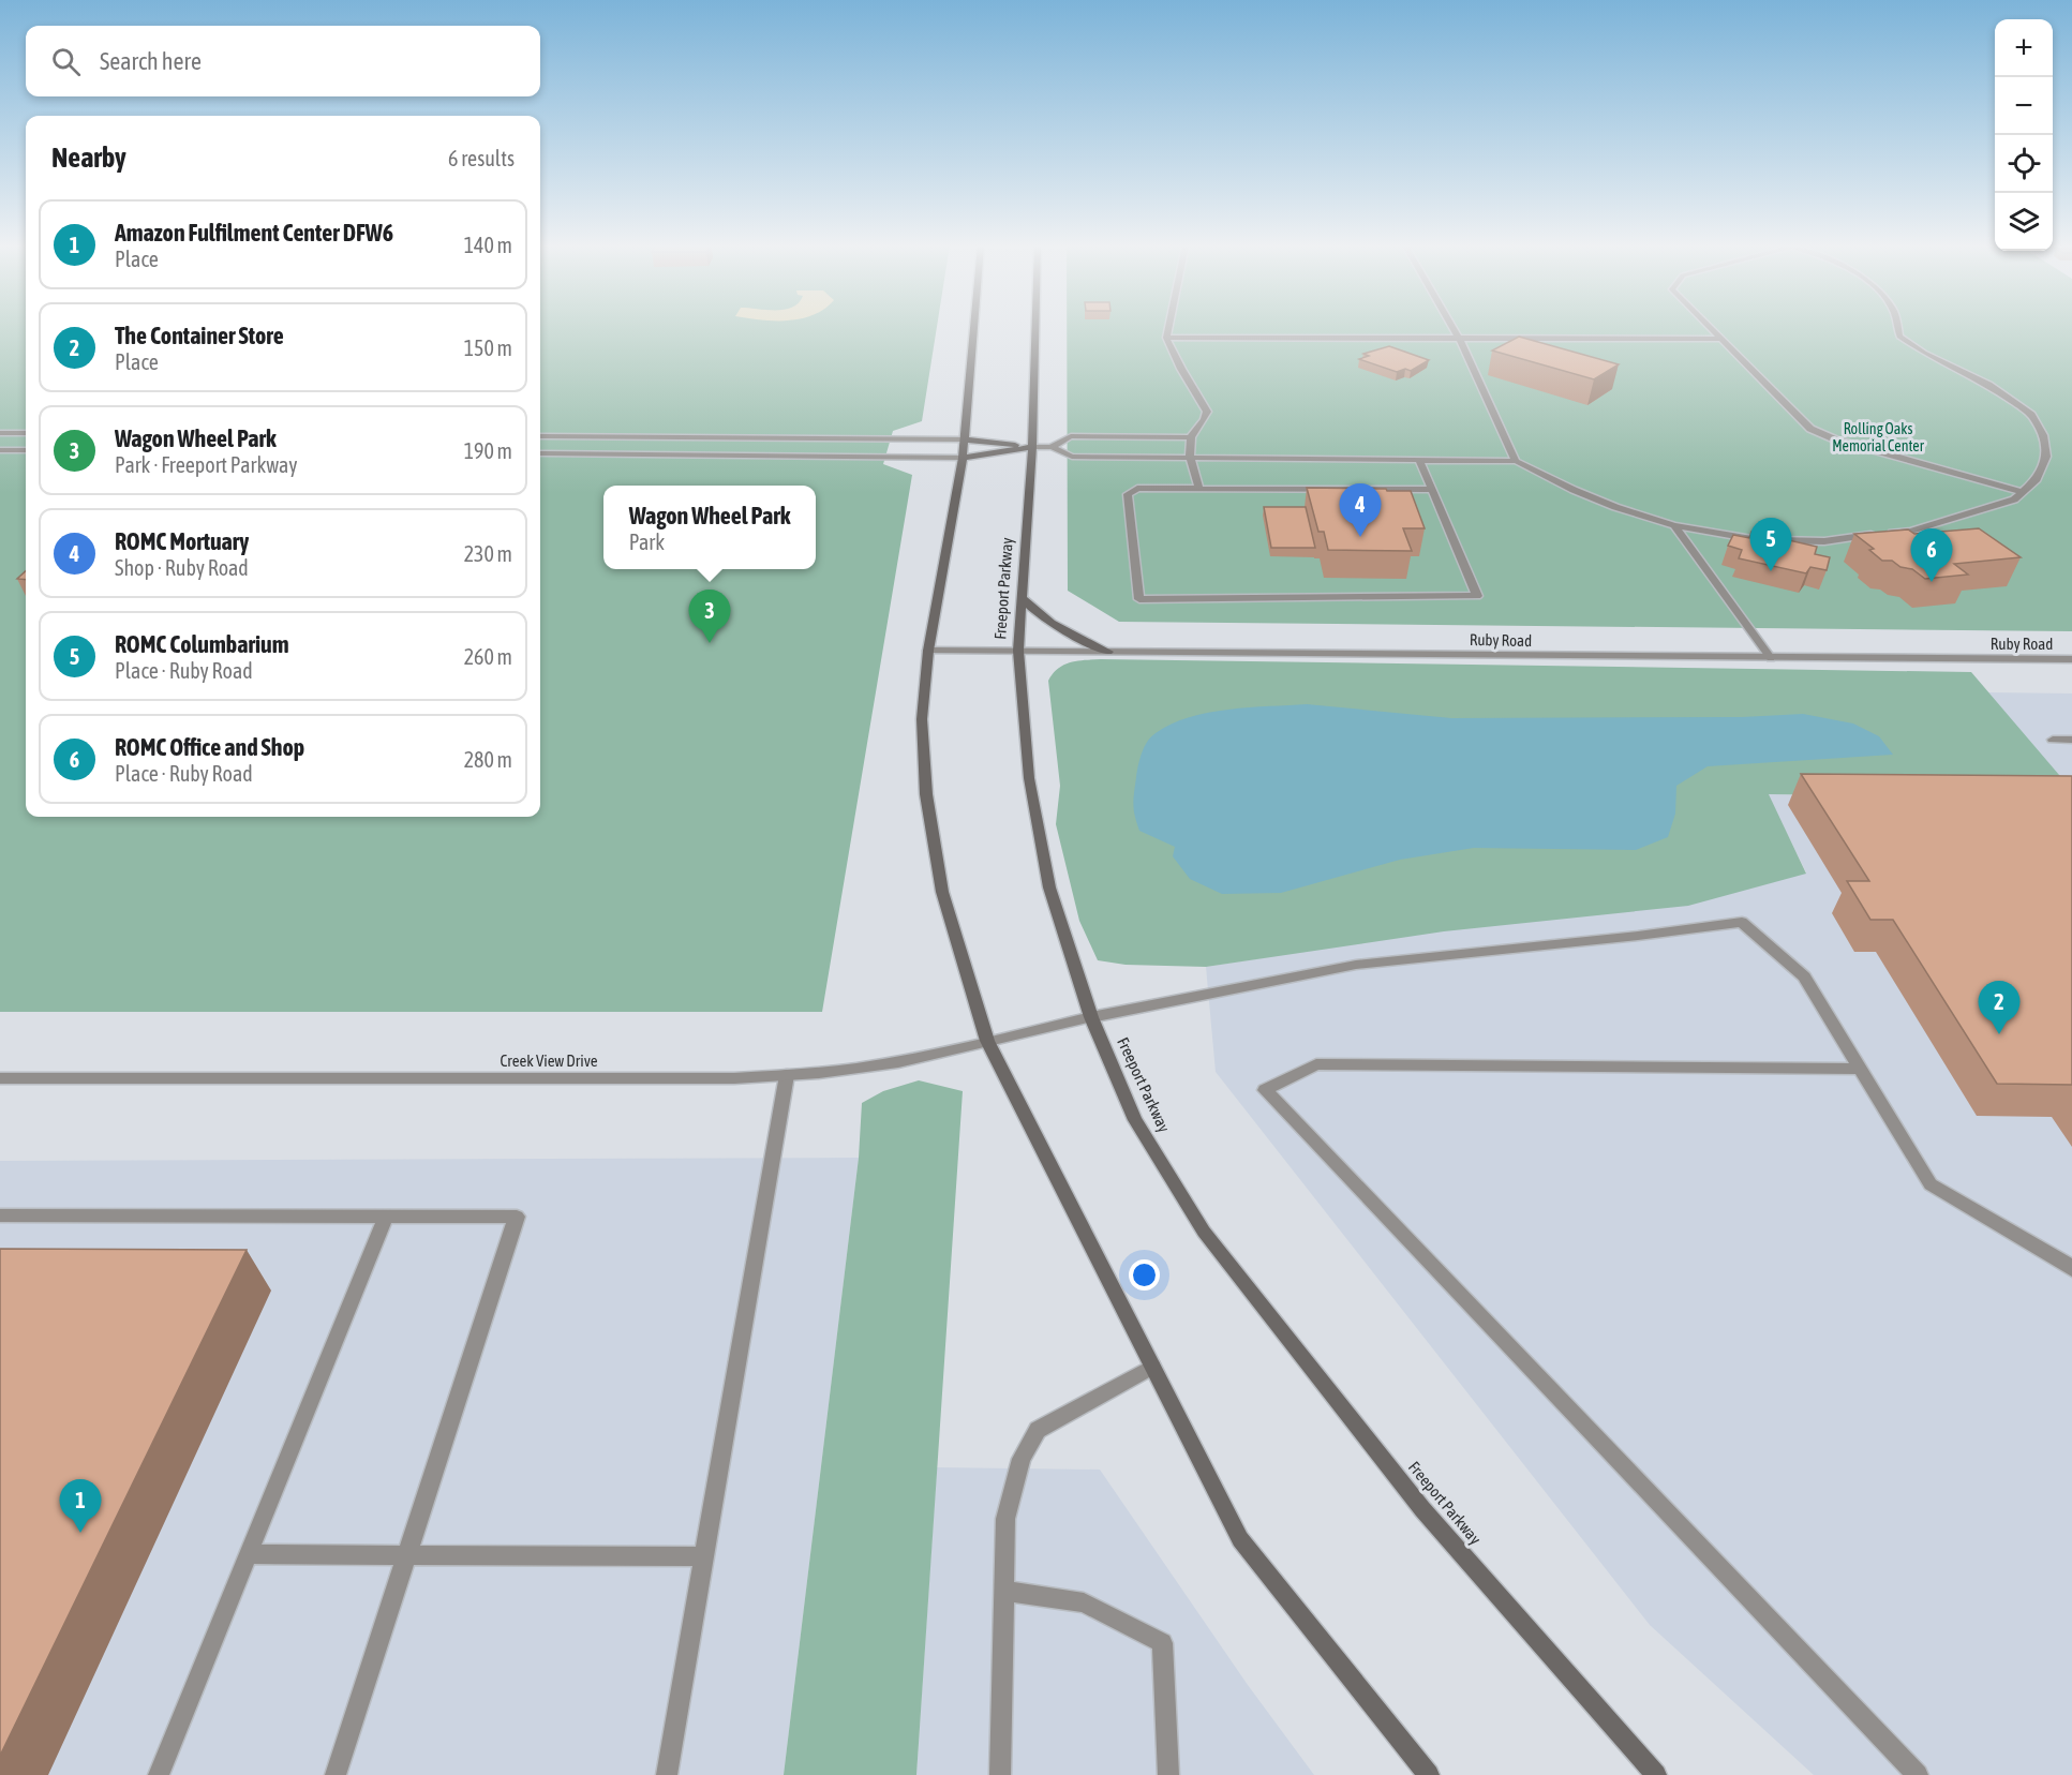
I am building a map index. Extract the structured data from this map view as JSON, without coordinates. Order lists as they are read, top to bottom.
{
  "streets": {
    "main road": ["Freeport Parkway"],
    "street": ["Ruby Road", "Creek View Drive"]
  },
  "crossings": [
    ["Freeport Parkway", "Ruby Road"],
    ["Freeport Parkway", "Creek View Drive"]
  ],
  "parks": ["Rolling Oaks Memorial Center"],
  "page": {
    "map_buttons": ["+", "−"],
    "search": "Search here",
    "heading": ["Nearby", "6 results"],
    "list": [
      {
        "mark": "1",
        "name": "Amazon Fulfilment Center DFW6",
        "note": "Place",
        "value": "140 m"
      },
      {
        "mark": "2",
        "name": "The Container Store",
        "note": "Place",
        "value": "150 m"
      },
      {
        "mark": "3",
        "name": "Wagon Wheel Park",
        "note": "Park · Freeport Parkway",
        "value": "190 m"
      },
      {
        "mark": "4",
        "name": "ROMC Mortuary",
        "note": "Shop · Ruby Road",
        "value": "230 m"
      },
      {
        "mark": "5",
        "name": "ROMC Columbarium",
        "note": "Place · Ruby Road",
        "value": "260 m"
      },
      {
        "mark": "6",
        "name": "ROMC Office and Shop",
        "note": "Place · Ruby Road",
        "value": "280 m"
      }
    ],
    "pins": [
      "4",
      "5",
      "6",
      "3",
      "2",
      "1"
    ],
    "popup": ["Wagon Wheel Park", "Park"]
  }
}
